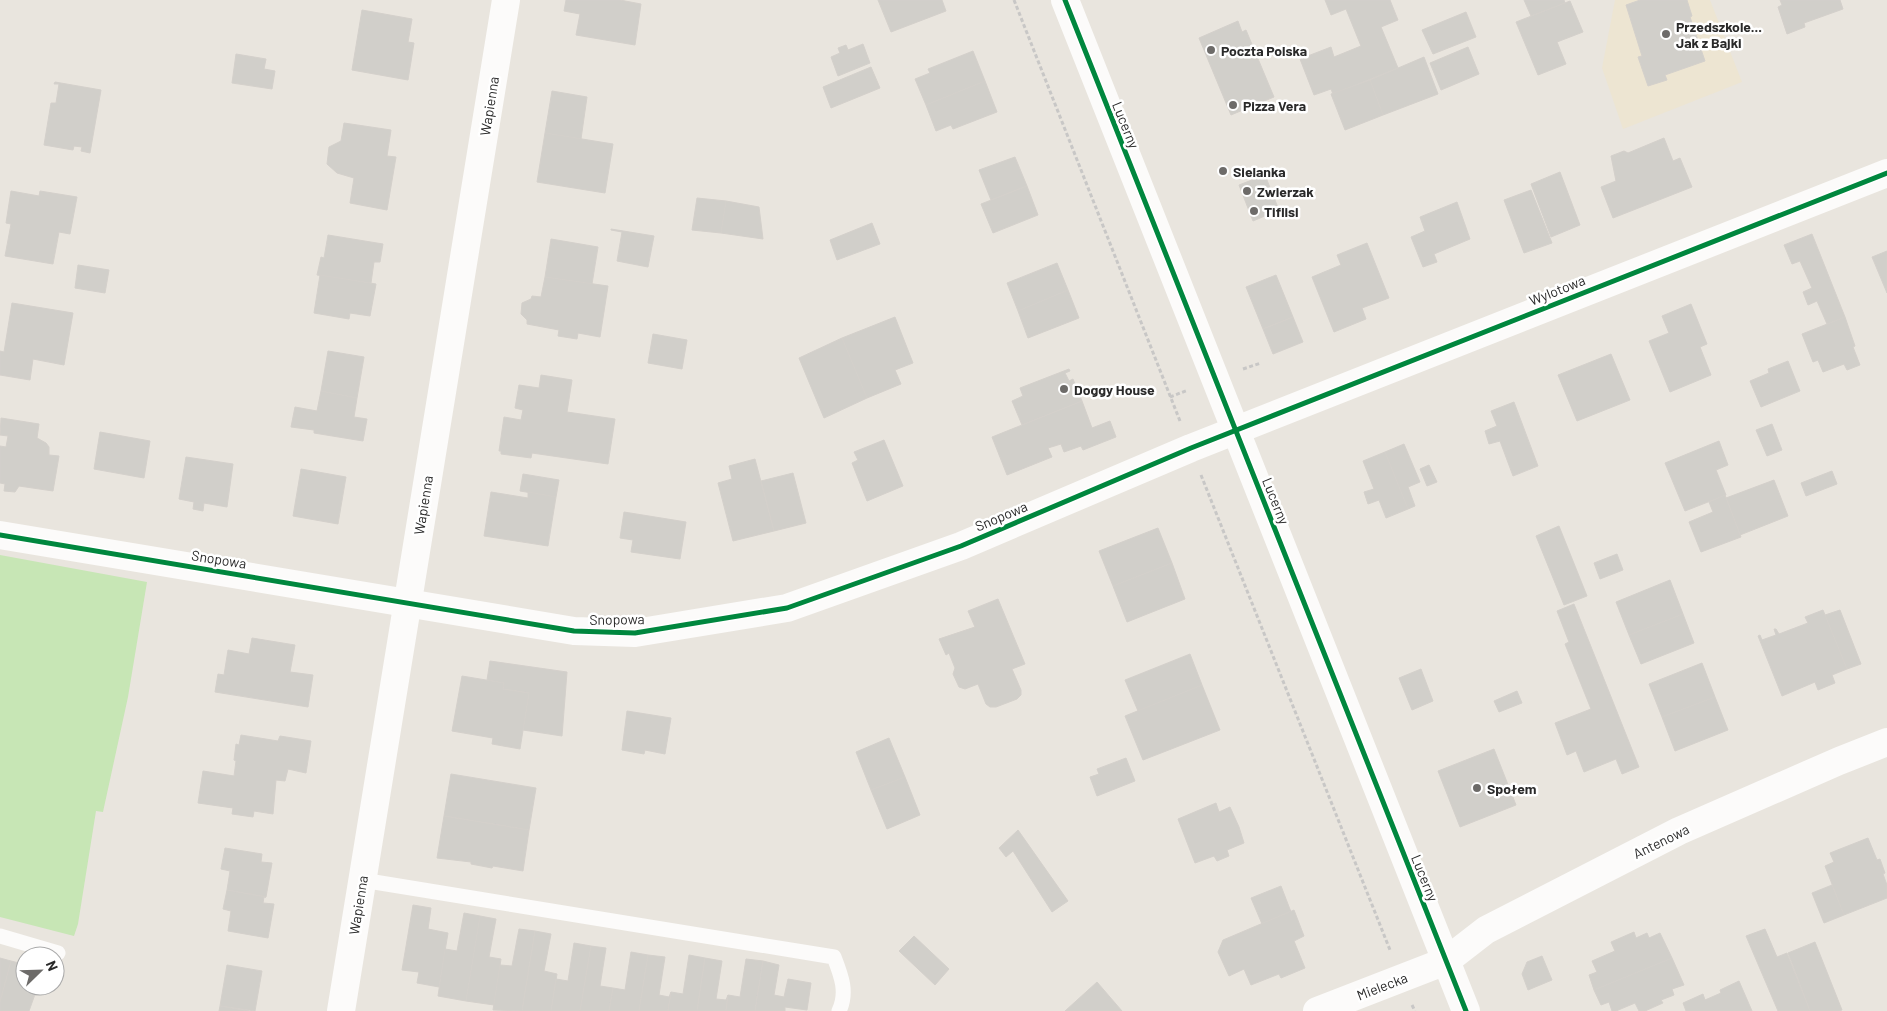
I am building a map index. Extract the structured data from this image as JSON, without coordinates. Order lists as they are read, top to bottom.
{
  "streets": {
    "street": [
      "Wapienna",
      "Lucerny",
      "Wylotowa",
      "Snopowa",
      "Antenowa",
      "Mielecka"
    ]
  },
  "crossings": [
    ["Wapienna", "Snopowa"],
    ["Lucerny", "Wylotowa"],
    ["Lucerny", "Snopowa"],
    ["Lucerny", "Antenowa"],
    ["Lucerny", "Mielecka"],
    ["Wylotowa", "Snopowa"],
    ["Antenowa", "Mielecka"]
  ],
  "places": [
    "Przedszkole... Jak z Bajki",
    "Poczta Polska",
    "Pizza Vera",
    "Sielanka",
    "Zwierzak",
    "Tiflisi",
    "Doggy House",
    "Społem"
  ],
  "north": "top right"
}
